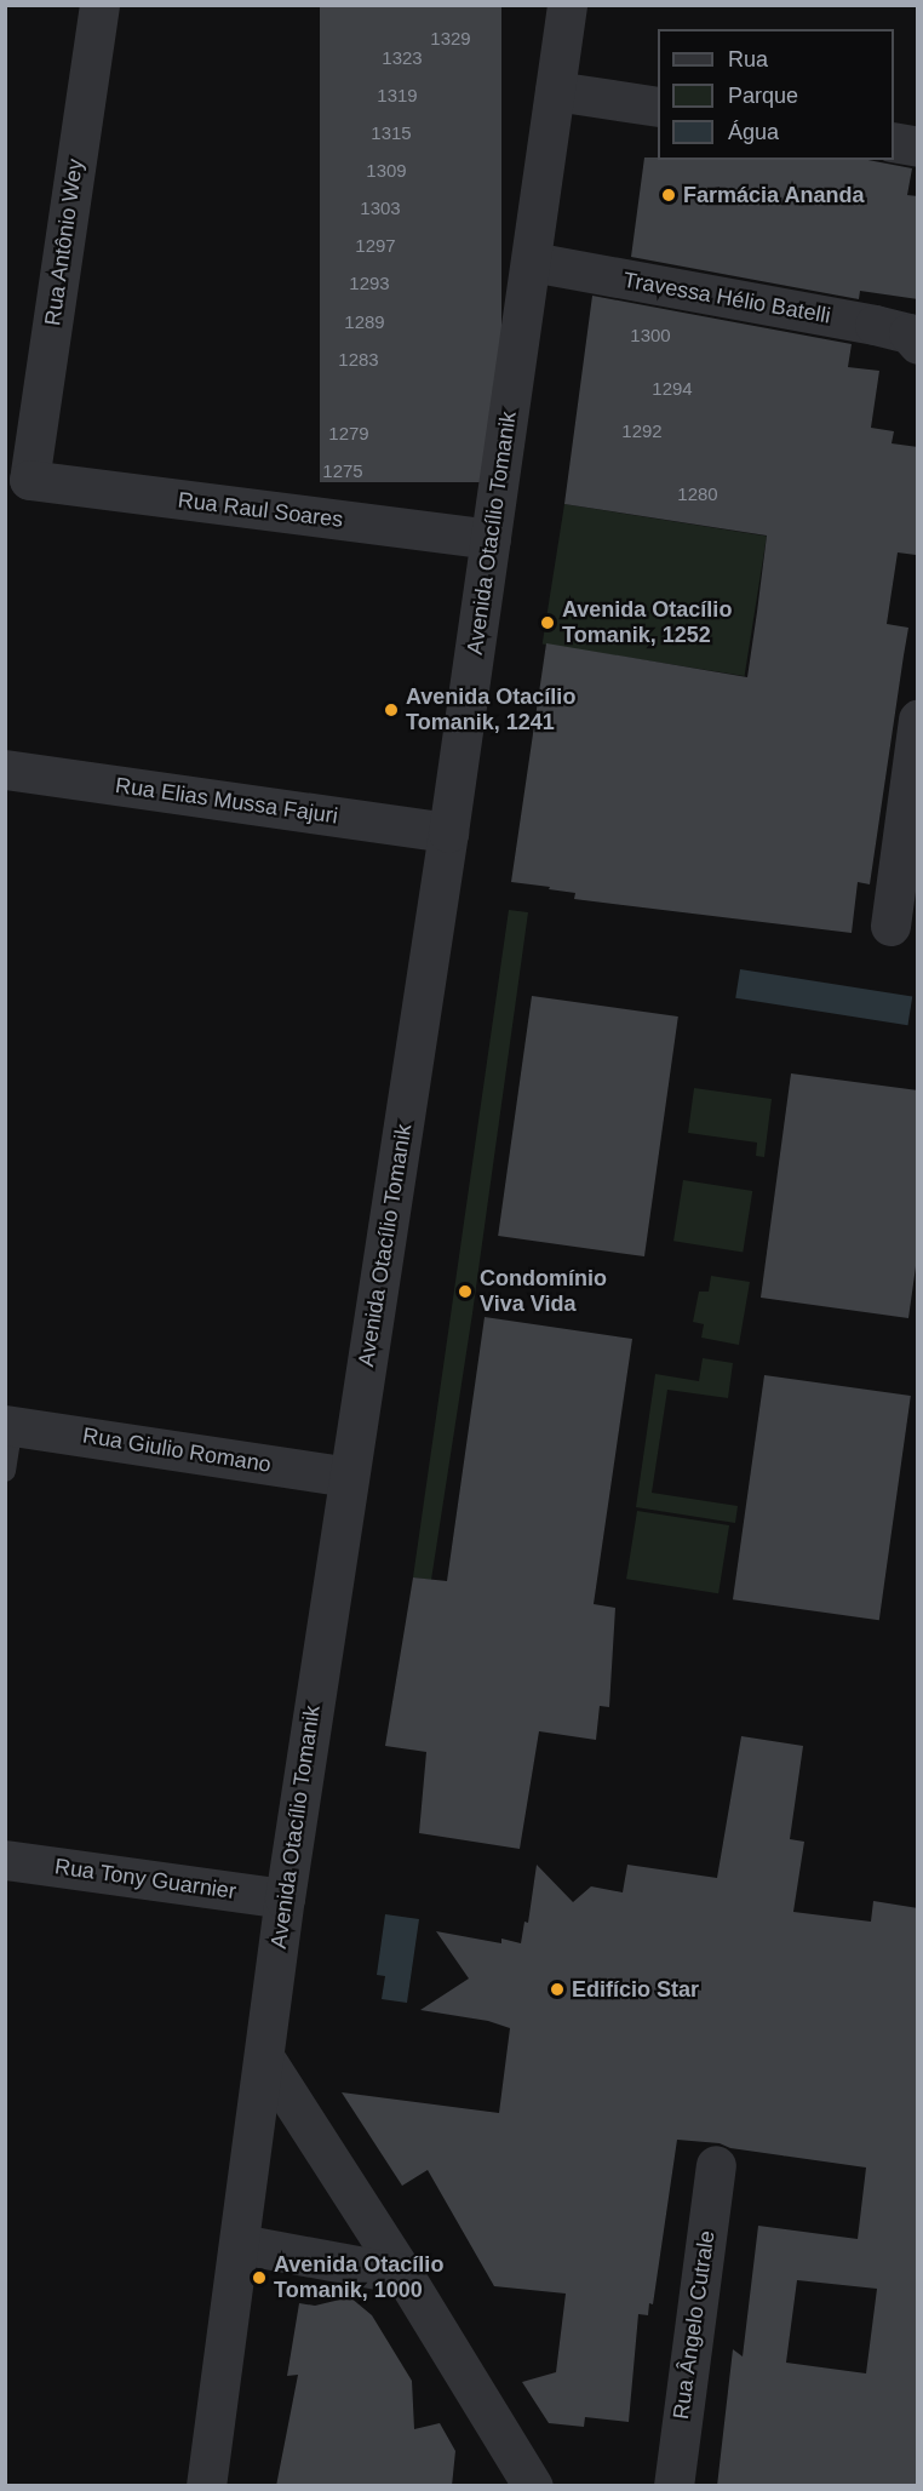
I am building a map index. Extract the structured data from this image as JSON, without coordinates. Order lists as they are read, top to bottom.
{
  "streets": {
    "street": [
      "Rua Antônio Wey",
      "Travessa Hélio Batelli",
      "Rua Raul Soares",
      "Avenida Otacílio Tomanik",
      "Rua Elias Mussa Fajuri",
      "Rua Giulio Romano",
      "Rua Tony Guarnier",
      "Rua Ângelo Cutrale"
    ]
  },
  "crossings": [
    ["Rua Antônio Wey", "Rua Raul Soares"],
    ["Travessa Hélio Batelli", "Avenida Otacílio Tomanik"],
    ["Rua Raul Soares", "Avenida Otacílio Tomanik"],
    ["Avenida Otacílio Tomanik", "Rua Elias Mussa Fajuri"],
    ["Avenida Otacílio Tomanik", "Rua Giulio Romano"],
    ["Avenida Otacílio Tomanik", "Rua Tony Guarnier"]
  ],
  "places": [
    "Farmácia Ananda",
    "Avenida Otacílio Tomanik, 1252",
    "Avenida Otacílio Tomanik, 1241",
    "Condomínio Viva Vida",
    "Edifício Star",
    "Avenida Otacílio Tomanik, 1000"
  ],
  "house_numbers": [
    "1329",
    "1323",
    "1319",
    "1315",
    "1309",
    "1303",
    "1297",
    "1293",
    "1289",
    "1300",
    "1283",
    "1294",
    "1292",
    "1279",
    "1275",
    "1280"
  ],
  "legend": ["Rua", "Parque", "Água"]
}
